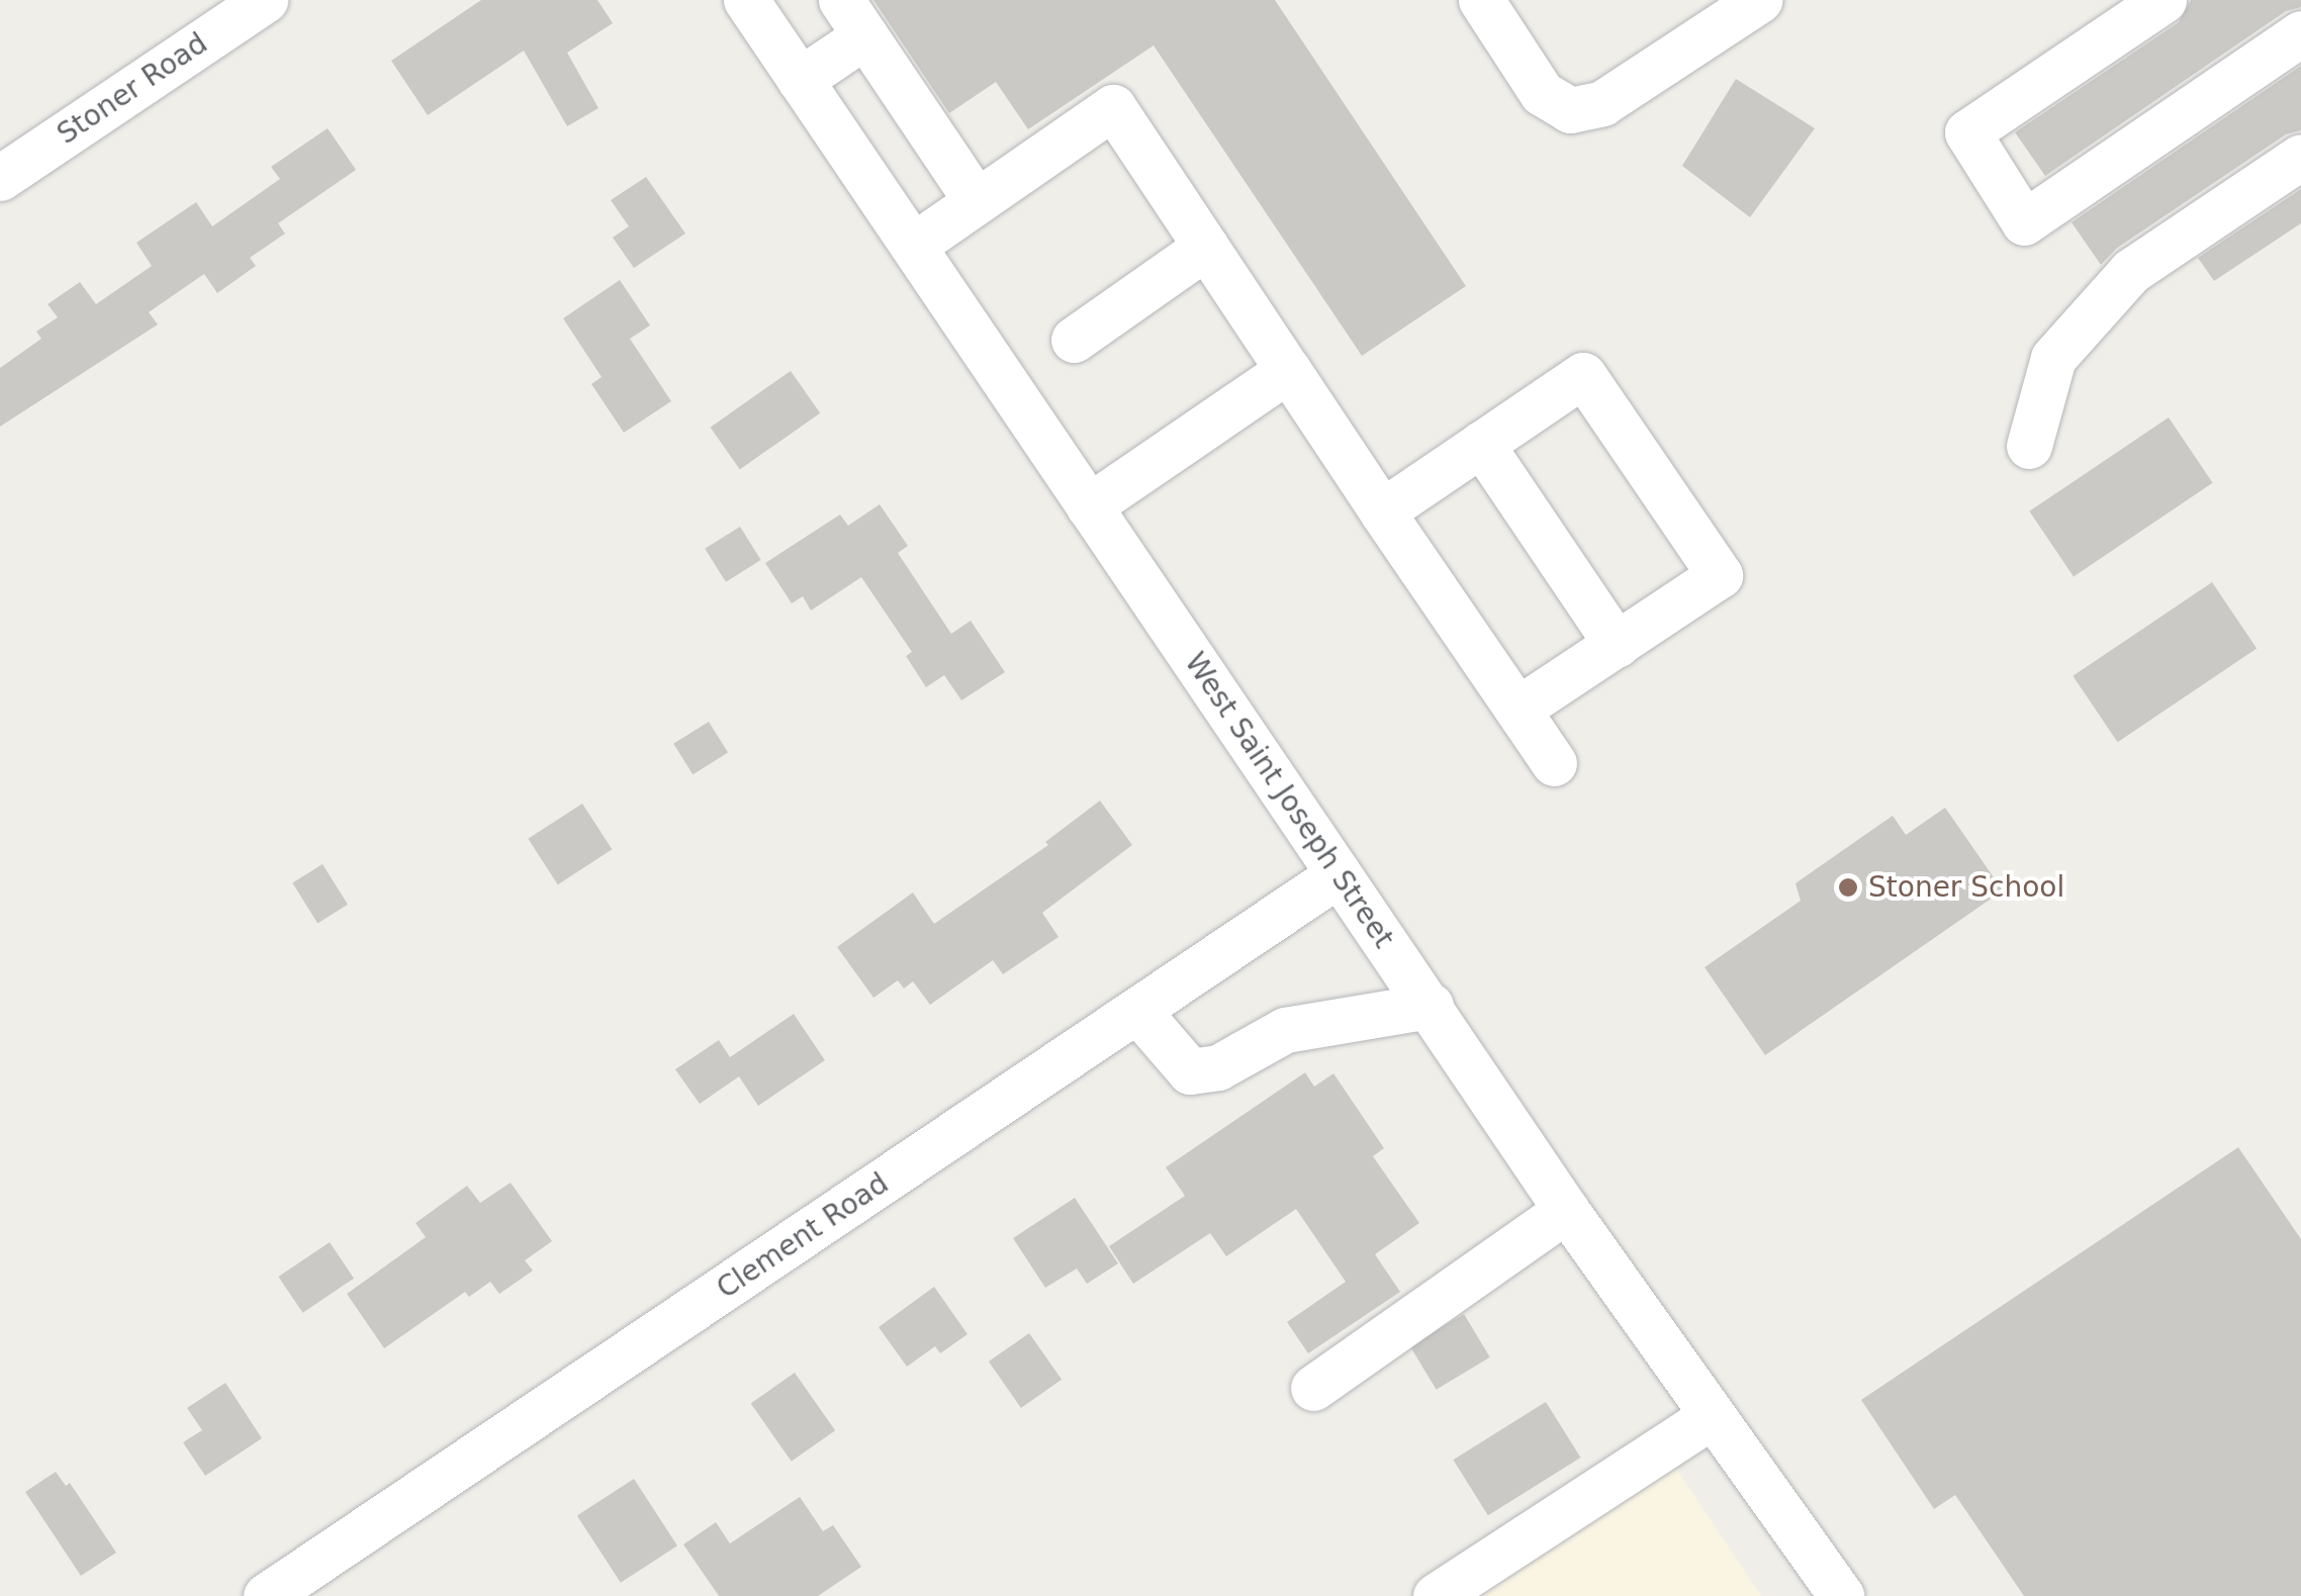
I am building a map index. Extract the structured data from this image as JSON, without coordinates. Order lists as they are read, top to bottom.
{
  "streets": {
    "street": ["Stoner Road", "West Saint Joseph Street", "Clement Road"]
  },
  "crossings": [
    ["West Saint Joseph Street", "Clement Road"]
  ],
  "places": ["Stoner School"]
}
